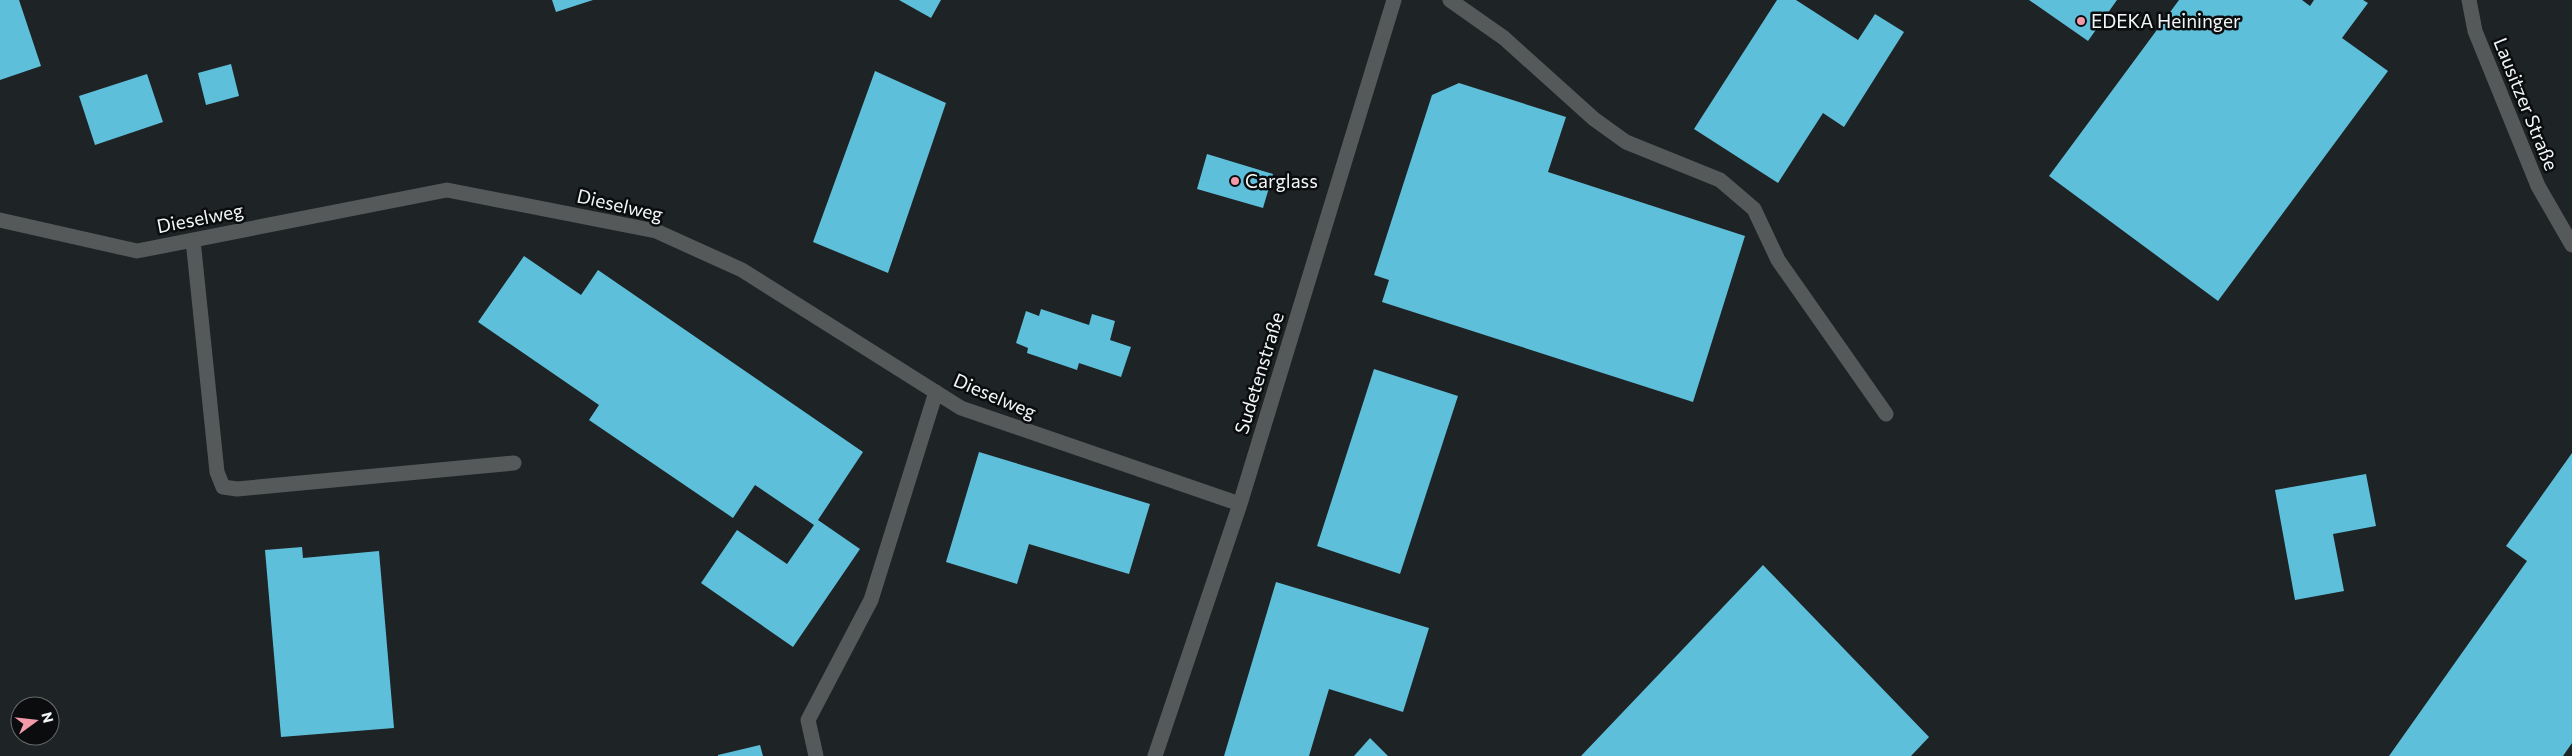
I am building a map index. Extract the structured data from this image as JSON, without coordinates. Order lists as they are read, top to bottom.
{
  "streets": {
    "street": ["Lausitzer Straße", "Dieselweg", "Sudetenstraße"]
  },
  "crossings": [
    ["Dieselweg", "Sudetenstraße"]
  ],
  "places": ["EDEKA Heininger", "Carglass"],
  "north": "right"
}
